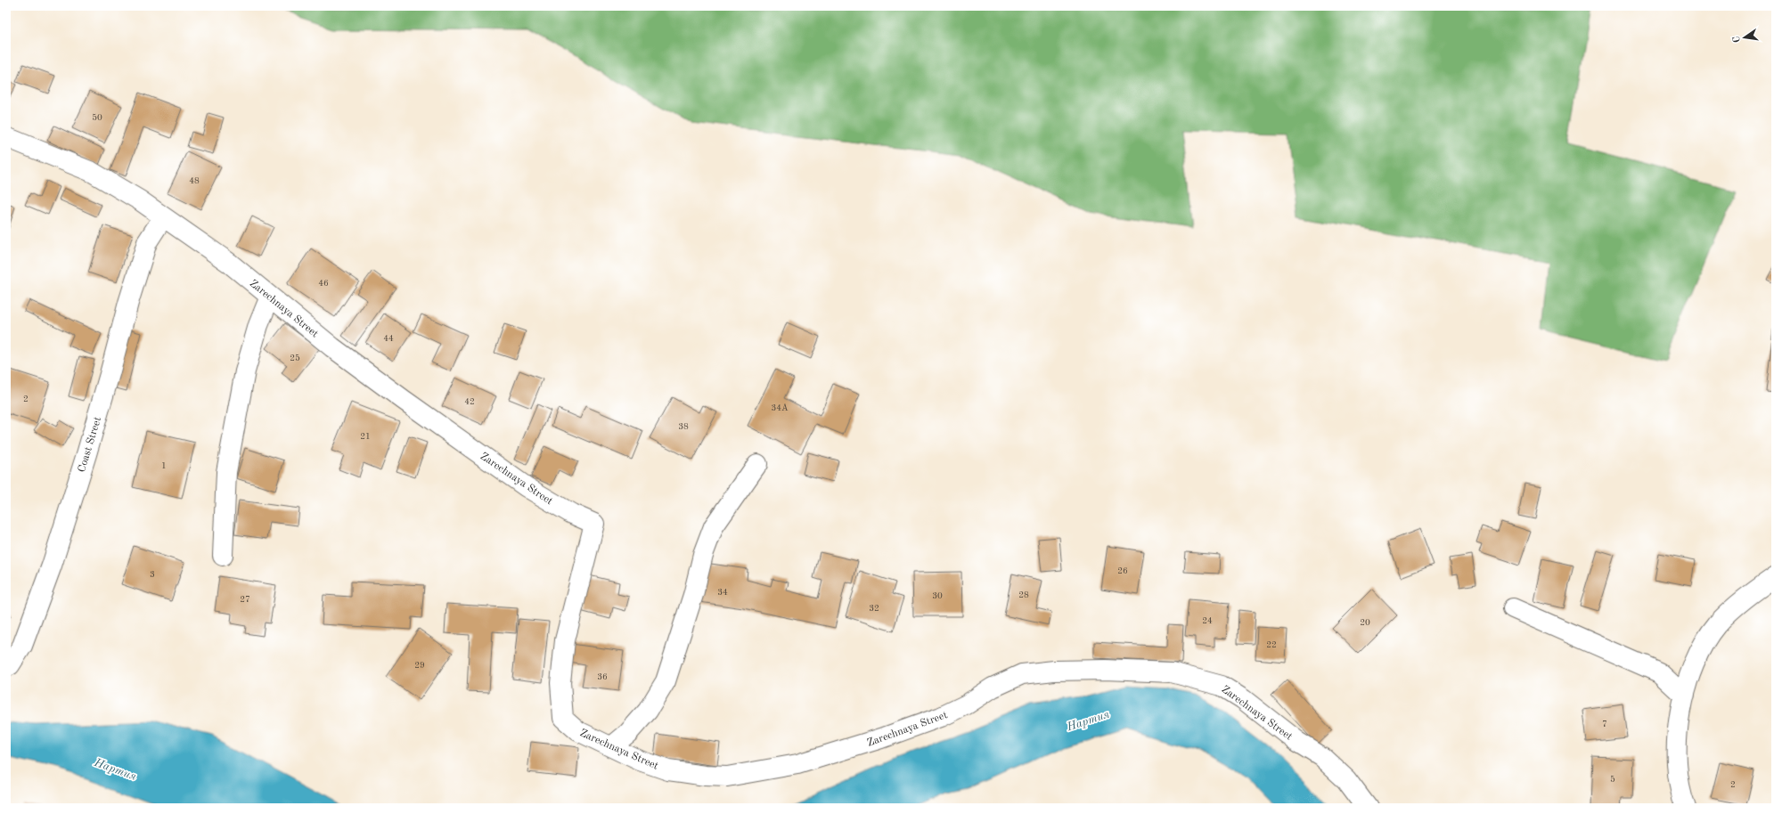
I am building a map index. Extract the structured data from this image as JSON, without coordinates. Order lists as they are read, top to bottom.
{
  "streets": {
    "street": ["Zarechnaya Street", "Coast Street"]
  },
  "crossings": [
    ["Zarechnaya Street", "Coast Street"]
  ],
  "water": ["Нартия"],
  "house_numbers": [
    "50",
    "48",
    "46",
    "44",
    "25",
    "2",
    "42",
    "34А",
    "38",
    "21",
    "1",
    "26",
    "3",
    "34",
    "28",
    "30",
    "27",
    "32",
    "24",
    "20",
    "22",
    "29",
    "36",
    "7",
    "5",
    "2"
  ],
  "north": "left"
}
